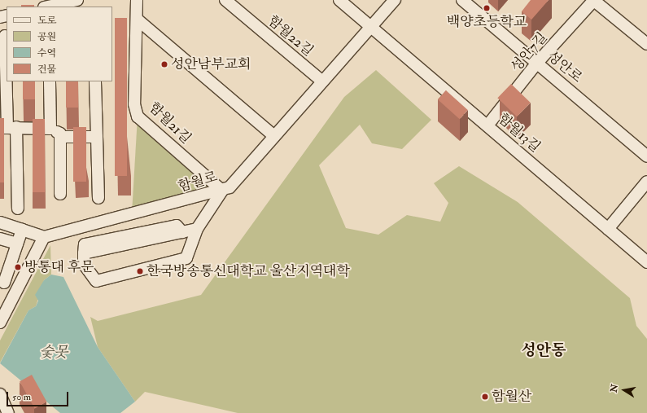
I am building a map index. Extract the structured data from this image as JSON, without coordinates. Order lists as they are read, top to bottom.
{
  "streets": {
    "street": [
      "함월22길",
      "성안7길",
      "성안로",
      "함월21길",
      "함월13길",
      "함월로"
    ]
  },
  "crossings": [
    ["함월22길", "함월로"],
    ["성안7길", "성안로"],
    ["성안7길", "함월13길"],
    ["함월21길", "함월로"],
    ["함월13길", "함월로"]
  ],
  "districts": ["성안동"],
  "water": ["숯못"],
  "places": [
    "백양초등학교",
    "성안남부교회",
    "방통대 후문",
    "한국방송통신대학교 울산지역대학",
    "함월산"
  ],
  "legend": [
    "도로",
    "공원",
    "수역",
    "건물"
  ],
  "scale_bar": "50 m",
  "north": "left"
}
